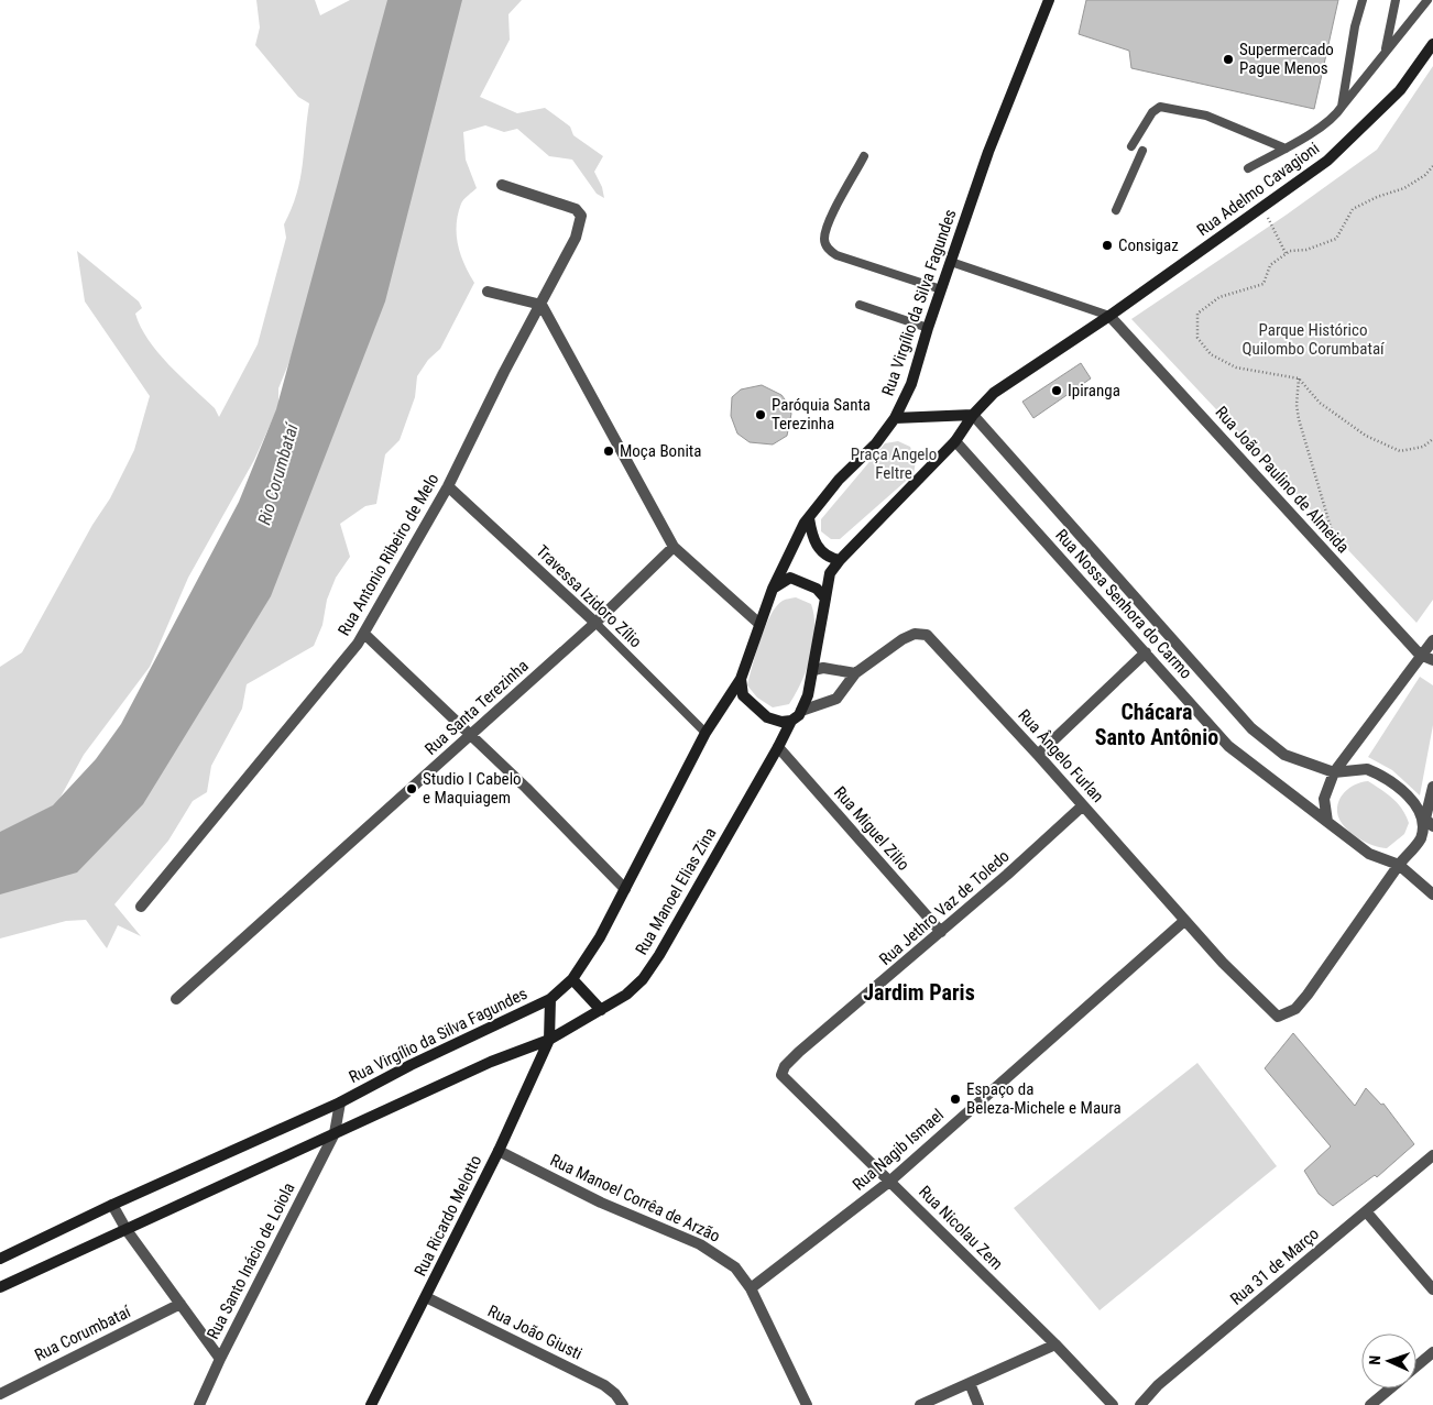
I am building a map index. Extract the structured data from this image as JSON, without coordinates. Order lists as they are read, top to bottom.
{
  "streets": {
    "street": [
      "Rua Adelmo Cavagioni",
      "Rua Virgílio da Silva Fagundes",
      "Rua João Paulino de Almeida",
      "Rua Antonio Ribeiro de Melo",
      "Travessa Izidoro Zílio",
      "Rua Nossa Senhora do Carmo",
      "Rua Santa Terezinha",
      "Rua Ângelo Furlan",
      "Rua Miguel Zilio",
      "Rua Manoel Elias Zina",
      "Rua Jethro Vaz de Toledo",
      "Rua Nagib Ismael",
      "Rua Manoel Corrêa de Arzão",
      "Rua Ricardo Melotto",
      "Rua Nicolau Zem",
      "Rua Santo Inácio de Loiola",
      "Rua 31 de Março",
      "Rua João Giusti",
      "Rua Corumbataí"
    ]
  },
  "crossings": [
    ["Rua Adelmo Cavagioni", "Rua João Paulino de Almeida"],
    ["Rua Adelmo Cavagioni", "Rua Nossa Senhora do Carmo"],
    ["Rua Adelmo Cavagioni", "Rua Manoel Elias Zina"],
    ["Rua Virgílio da Silva Fagundes", "Travessa Izidoro Zílio"],
    ["Rua Virgílio da Silva Fagundes", "Rua Santo Inácio de Loiola"],
    ["Rua Antonio Ribeiro de Melo", "Travessa Izidoro Zílio"],
    ["Travessa Izidoro Zílio", "Rua Santa Terezinha"],
    ["Rua Nossa Senhora do Carmo", "Rua Ângelo Furlan"],
    ["Rua Ângelo Furlan", "Rua Jethro Vaz de Toledo"],
    ["Rua Ângelo Furlan", "Rua Nagib Ismael"],
    ["Rua Miguel Zilio", "Rua Manoel Elias Zina"],
    ["Rua Miguel Zilio", "Rua Jethro Vaz de Toledo"],
    ["Rua Manoel Elias Zina", "Rua Ricardo Melotto"],
    ["Rua Jethro Vaz de Toledo", "Rua Nicolau Zem"],
    ["Rua Nagib Ismael", "Rua Manoel Corrêa de Arzão"],
    ["Rua Nagib Ismael", "Rua Nicolau Zem"],
    ["Rua Manoel Corrêa de Arzão", "Rua Ricardo Melotto"],
    ["Rua Ricardo Melotto", "Rua João Giusti"]
  ],
  "districts": ["Chácara Santo Antônio", "Jardim Paris"],
  "water": ["Rio Corumbataí"],
  "parks": ["Parque Histórico Quilombo Corumbataí", "Praça Angelo Feltre"],
  "places": [
    "Supermercado Pague Menos",
    "Consigaz",
    "Ipiranga",
    "Paróquia Santa Terezinha",
    "Moça Bonita",
    "Studio I Cabelo e Maquiagem",
    "Espaço da Beleza-Michele e Maura"
  ],
  "north": "left"
}
